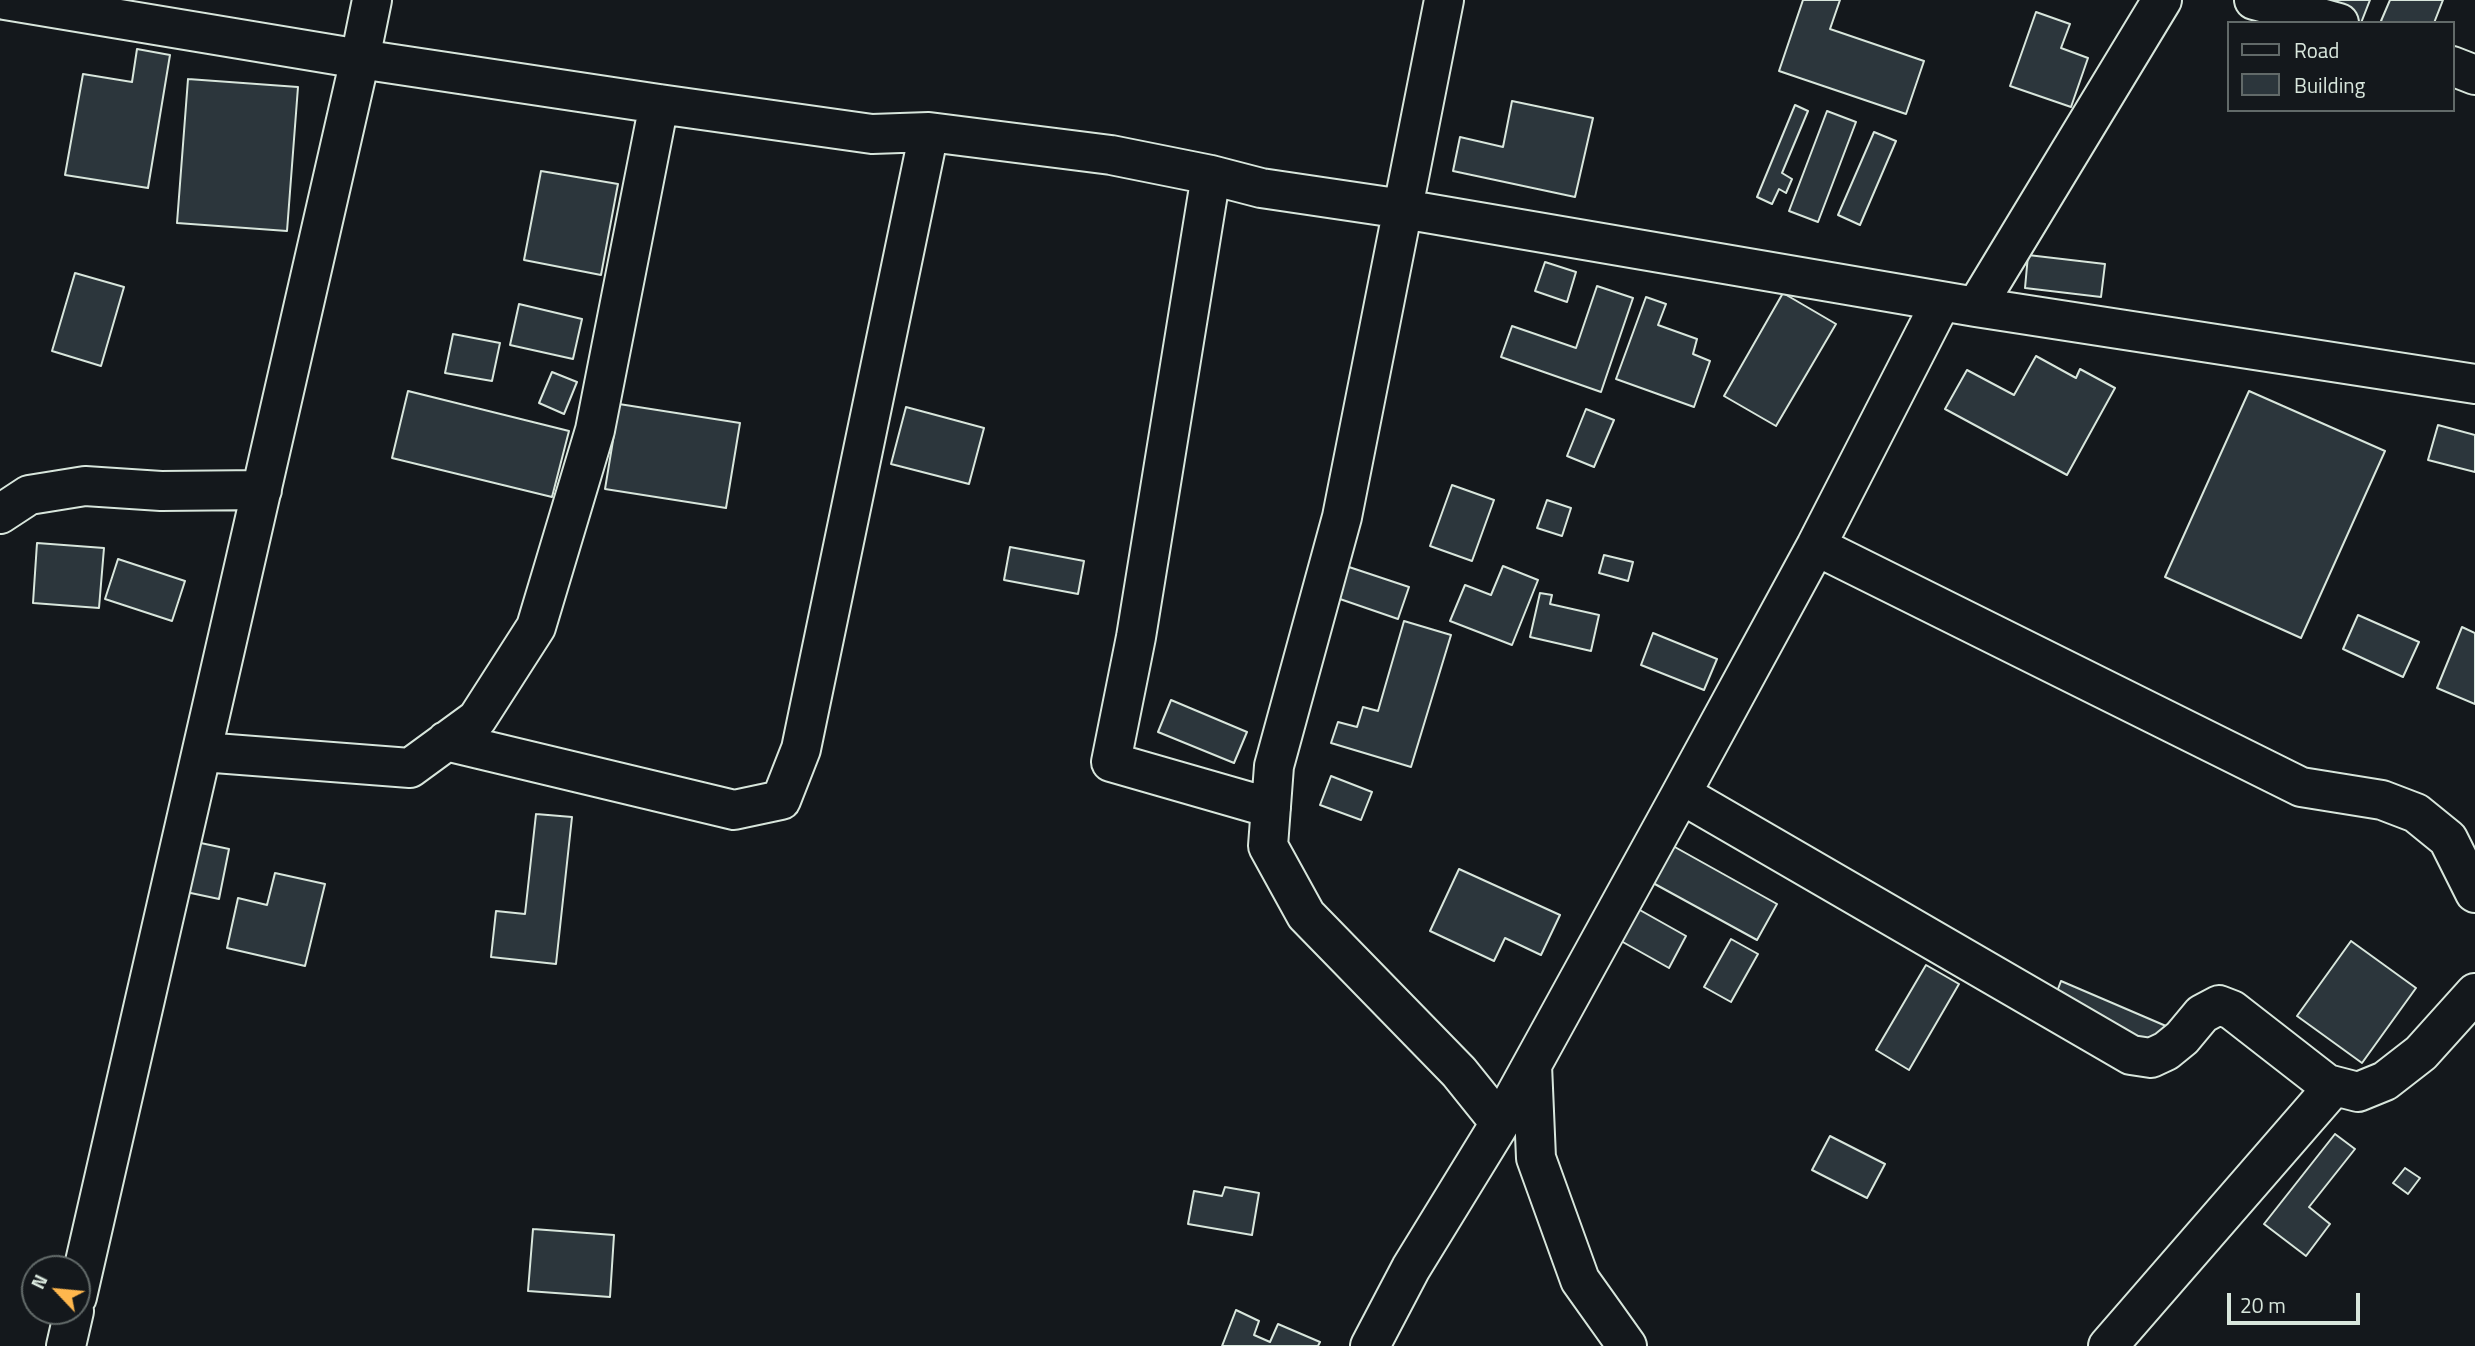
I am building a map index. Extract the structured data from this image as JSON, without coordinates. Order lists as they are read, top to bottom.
{
  "legend": ["Road", "Building"],
  "scale_bar": "20 m",
  "north": "top left"
}
